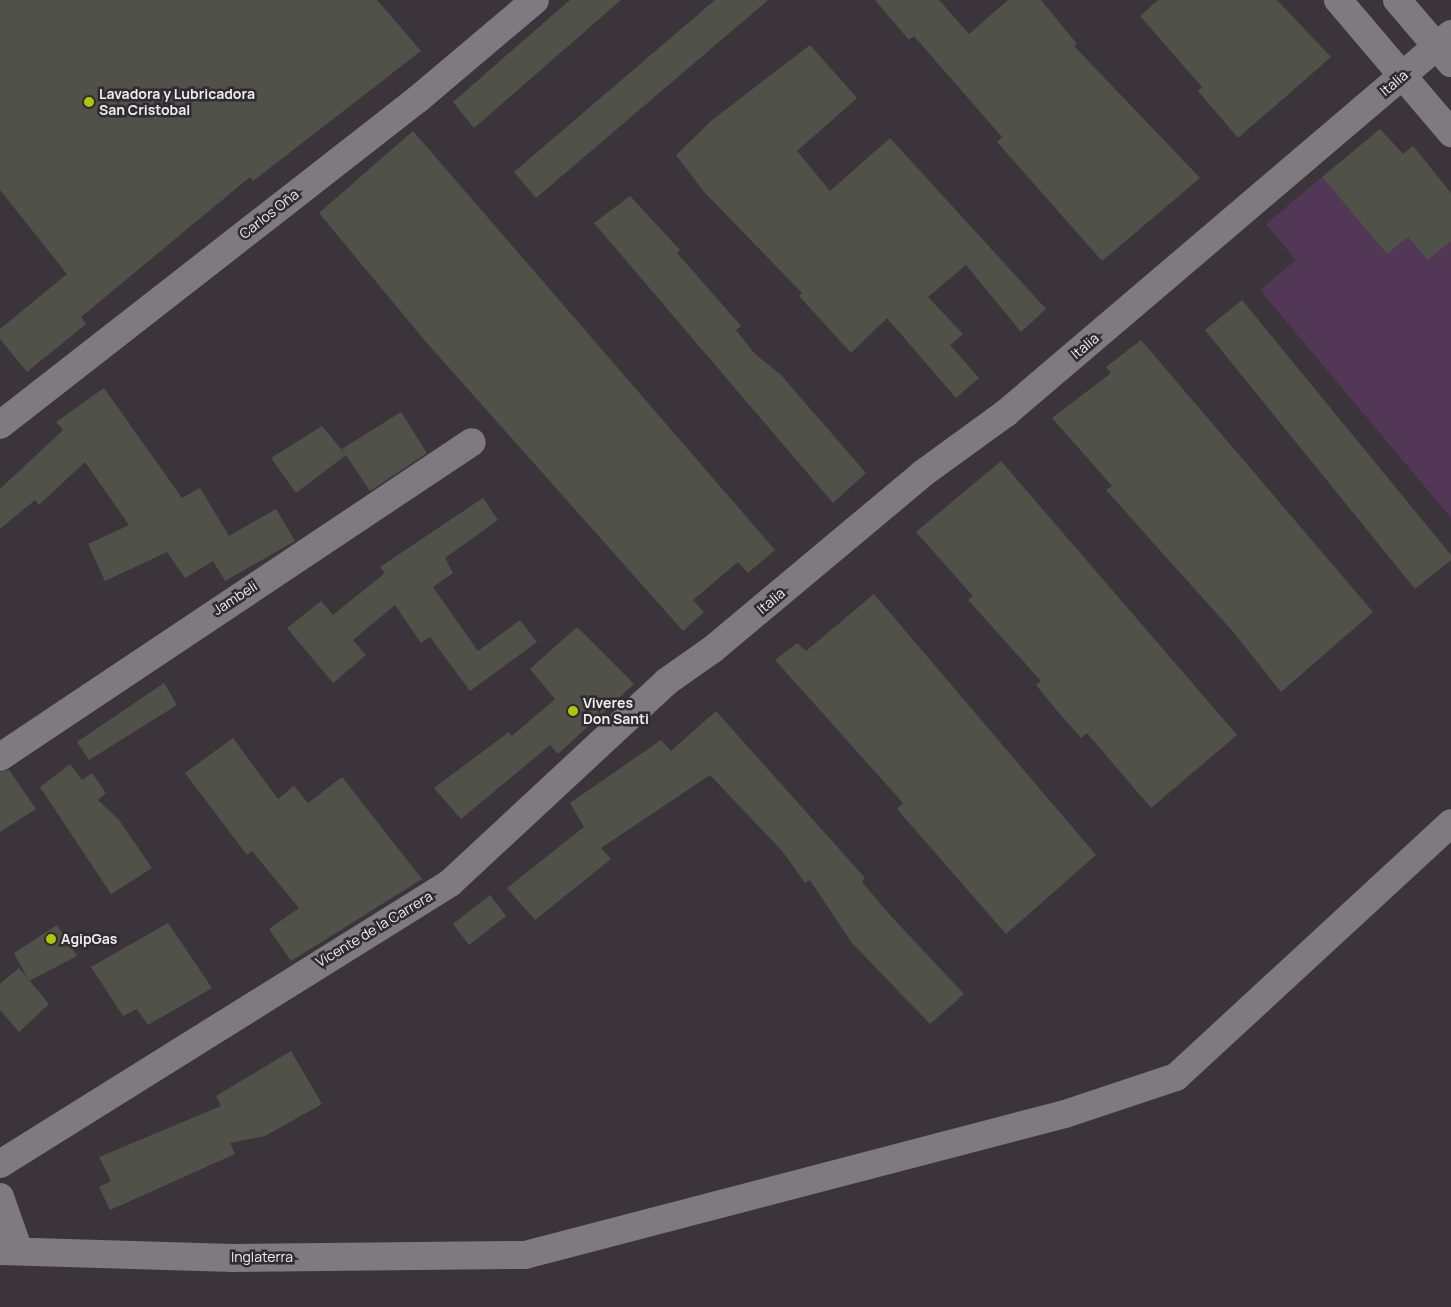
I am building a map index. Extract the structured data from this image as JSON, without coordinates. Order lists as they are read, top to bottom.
{
  "streets": {
    "street": [
      "Italia",
      "Carlos Oña",
      "Jambeli",
      "Vicente de la Carrera",
      "Inglaterra"
    ]
  },
  "crossings": [
    ["Italia", "Vicente de la Carrera"]
  ],
  "places": ["Lavadora y Lubricadora San Cristobal", "Viveres Don Santi", "AgipGas"]
}
